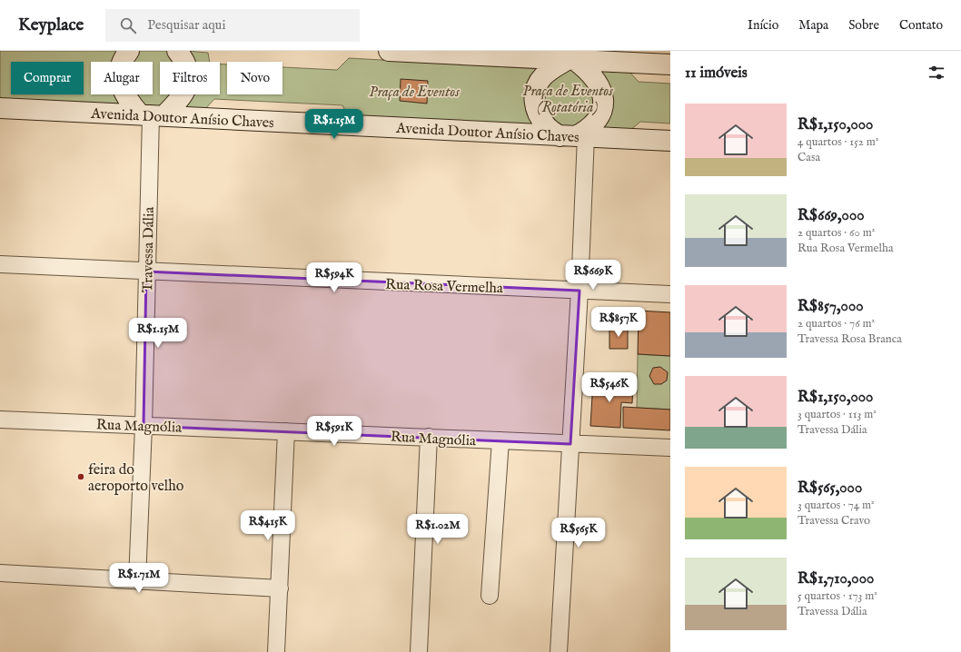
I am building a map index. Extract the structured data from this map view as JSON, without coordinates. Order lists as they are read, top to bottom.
{
  "streets": {
    "main road": ["Avenida Doutor Anísio Chaves"],
    "street": ["Travessa Dália", "Rua Rosa Vermelha", "Rua Magnólia"]
  },
  "crossings": [
    ["Avenida Doutor Anísio Chaves", "Travessa Dália"],
    ["Travessa Dália", "Rua Rosa Vermelha"],
    ["Travessa Dália", "Rua Magnólia"]
  ],
  "parks": ["Praça de Eventos (Rotatória)", "Praça de Eventos"],
  "places": ["feira do aeroporto velho"],
  "page": {
    "header": "Keyplace",
    "search": "Pesquisar aqui",
    "nav": [
      "Início",
      "Mapa",
      "Sobre",
      "Contato"
    ],
    "heading": "11 imóveis",
    "chip": [
      "Comprar",
      "Alugar",
      "Filtros",
      "Novo"
    ],
    "list": [
      {
        "name": "R$1,150,000",
        "note": "4 quartos · 152 m² · Casa"
      },
      {
        "name": "R$669,000",
        "note": "2 quartos · 60 m² · Rua Rosa Vermelha"
      },
      {
        "name": "R$857,000",
        "note": "2 quartos · 76 m² · Travessa Rosa Branca"
      },
      {
        "name": "R$1,150,000",
        "note": "3 quartos · 113 m² · Travessa Dália"
      },
      {
        "name": "R$565,000",
        "note": "3 quartos · 74 m² · Travessa Cravo"
      },
      {
        "name": "R$1,710,000",
        "note": "5 quartos · 173 m² · Travessa Dália"
      }
    ],
    "price": [
      "R$1.15M",
      "R$669K",
      "R$594K",
      "R$857K",
      "R$1.15M",
      "R$546K",
      "R$591K",
      "R$415K",
      "R$1.02M",
      "R$565K",
      "R$1.71M"
    ]
  }
}
